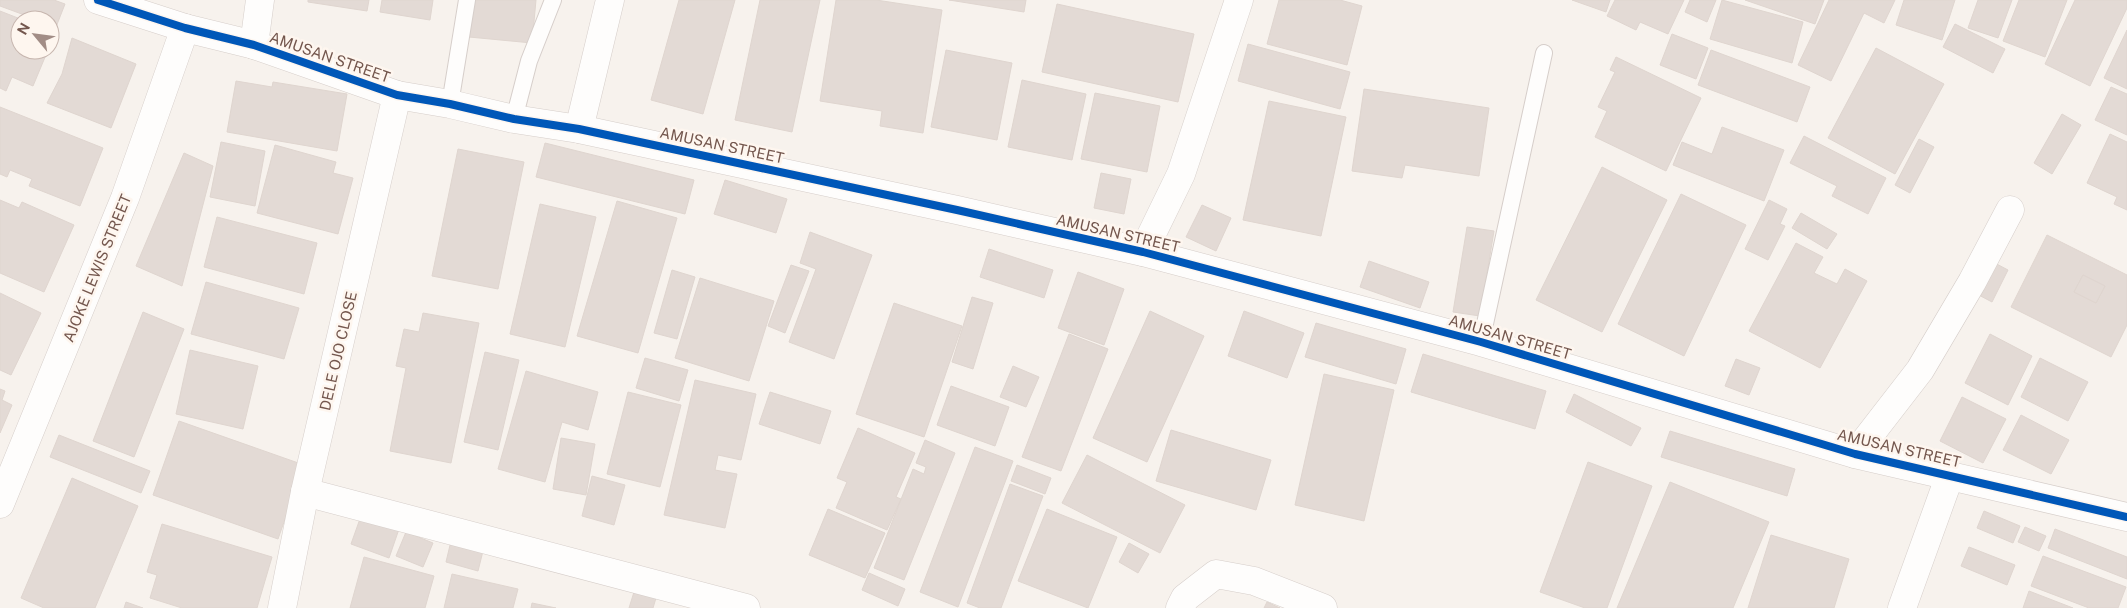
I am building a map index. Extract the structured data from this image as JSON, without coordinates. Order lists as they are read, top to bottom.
{
  "streets": {
    "street": ["AMUSAN STREET", "AJOKE LEWIS STREET", "DELE OJO CLOSE"]
  },
  "crossings": [
    ["AMUSAN STREET", "AJOKE LEWIS STREET"],
    ["AMUSAN STREET", "DELE OJO CLOSE"]
  ],
  "north": "top left"
}
